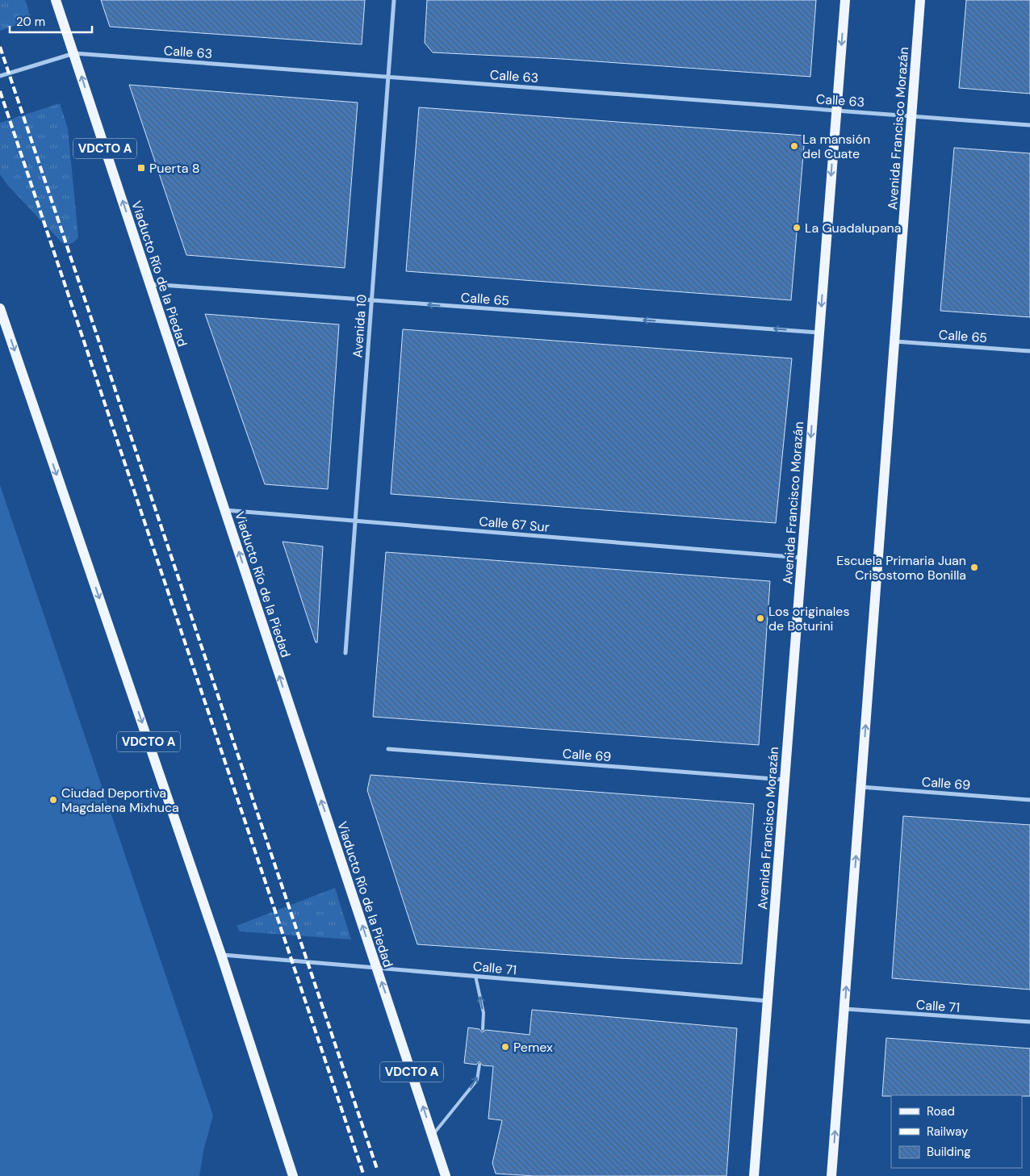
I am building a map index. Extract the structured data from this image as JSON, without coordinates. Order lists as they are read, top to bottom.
{
  "streets": {
    "main road": ["Avenida Francisco Morazán", "VDCTO A", "Viaducto Río de la Piedad"],
    "street": [
      "Calle 63",
      "Calle 65",
      "Avenida 10",
      "Calle 67 Sur",
      "Calle 69",
      "Calle 71"
    ]
  },
  "crossings": [
    ["Calle 63", "Avenida Francisco Morazán"],
    ["Calle 63", "Viaducto Río de la Piedad"],
    ["Calle 63", "Avenida 10"],
    ["Avenida Francisco Morazán", "Calle 65"],
    ["Avenida Francisco Morazán", "Calle 67 Sur"],
    ["Avenida Francisco Morazán", "Calle 69"],
    ["Avenida Francisco Morazán", "Calle 71"],
    ["VDCTO A", "Calle 71"],
    ["Viaducto Río de la Piedad", "Calle 65"],
    ["Viaducto Río de la Piedad", "Calle 67 Sur"],
    ["Viaducto Río de la Piedad", "Calle 71"],
    ["Calle 65", "Avenida 10"],
    ["Avenida 10", "Calle 67 Sur"]
  ],
  "one_way": ["Viaducto Río de la Piedad", "Calle 65"],
  "places": {
    "other": [
      "La mansión del Cuate",
      "La Guadalupana",
      "Escuela Primaria Juan Crisostomo Bonilla",
      "Los originales de Boturini",
      "Ciudad Deportiva Magdalena Mixhuca",
      "Pemex"
    ],
    "transit": ["Puerta 8"]
  },
  "legend": ["Road", "Railway", "Building"],
  "scale_bar": "20 m"
}
